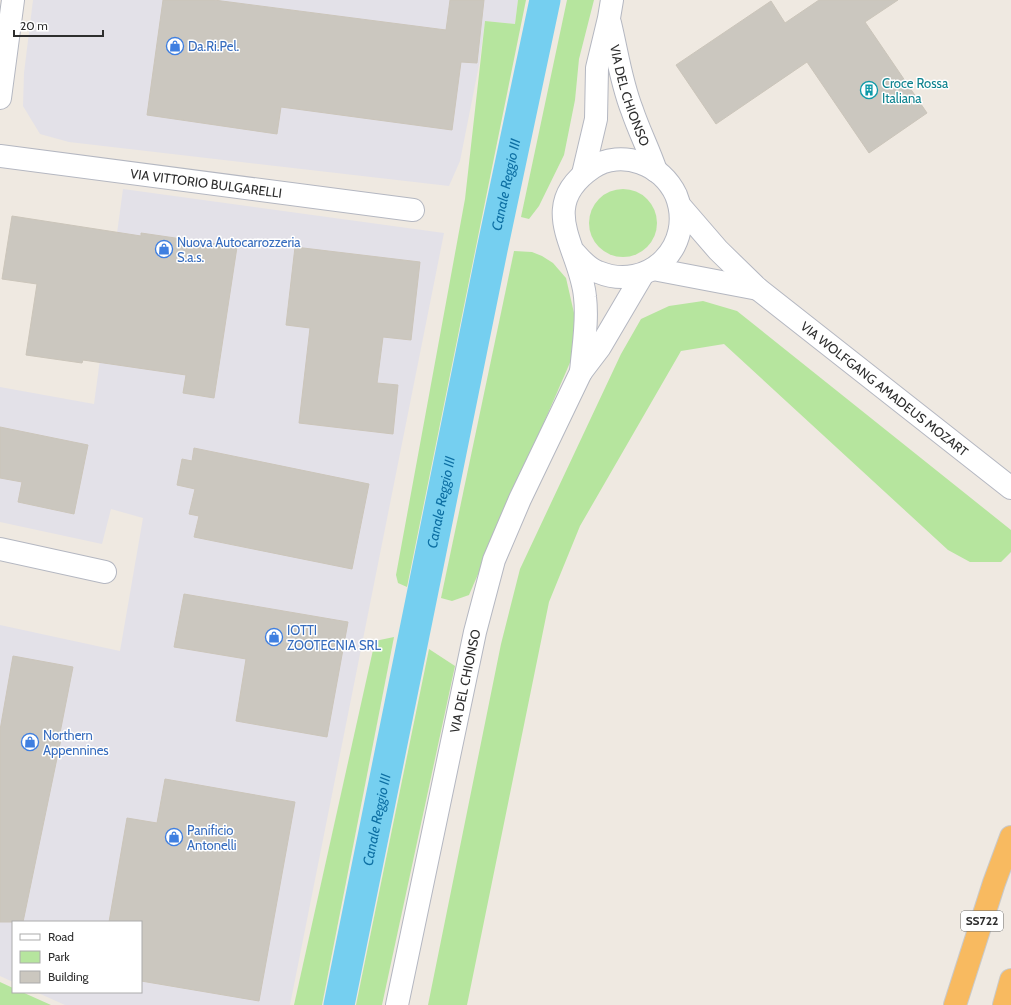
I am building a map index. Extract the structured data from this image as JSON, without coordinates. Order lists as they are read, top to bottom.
{
  "streets": {
    "highway": ["SS722"],
    "main road": ["VIA DEL CHIONSO", "VIA VITTORIO BULGARELLI", "VIA WOLFGANG AMADEUS MOZART"]
  },
  "crossings": [
    ["VIA DEL CHIONSO", "VIA WOLFGANG AMADEUS MOZART"]
  ],
  "water": ["Canale Reggio III"],
  "places": {
    "shop": [
      "Da.Ri.Pel.",
      "Nuova Autocarrozzeria S.a.s.",
      "IOTTI ZOOTECNIA SRL",
      "Northern Appennines",
      "Panificio Antonelli"
    ],
    "building": ["Croce Rossa Italiana"]
  },
  "legend": ["Road", "Park", "Building"],
  "scale_bar": "20 m"
}
